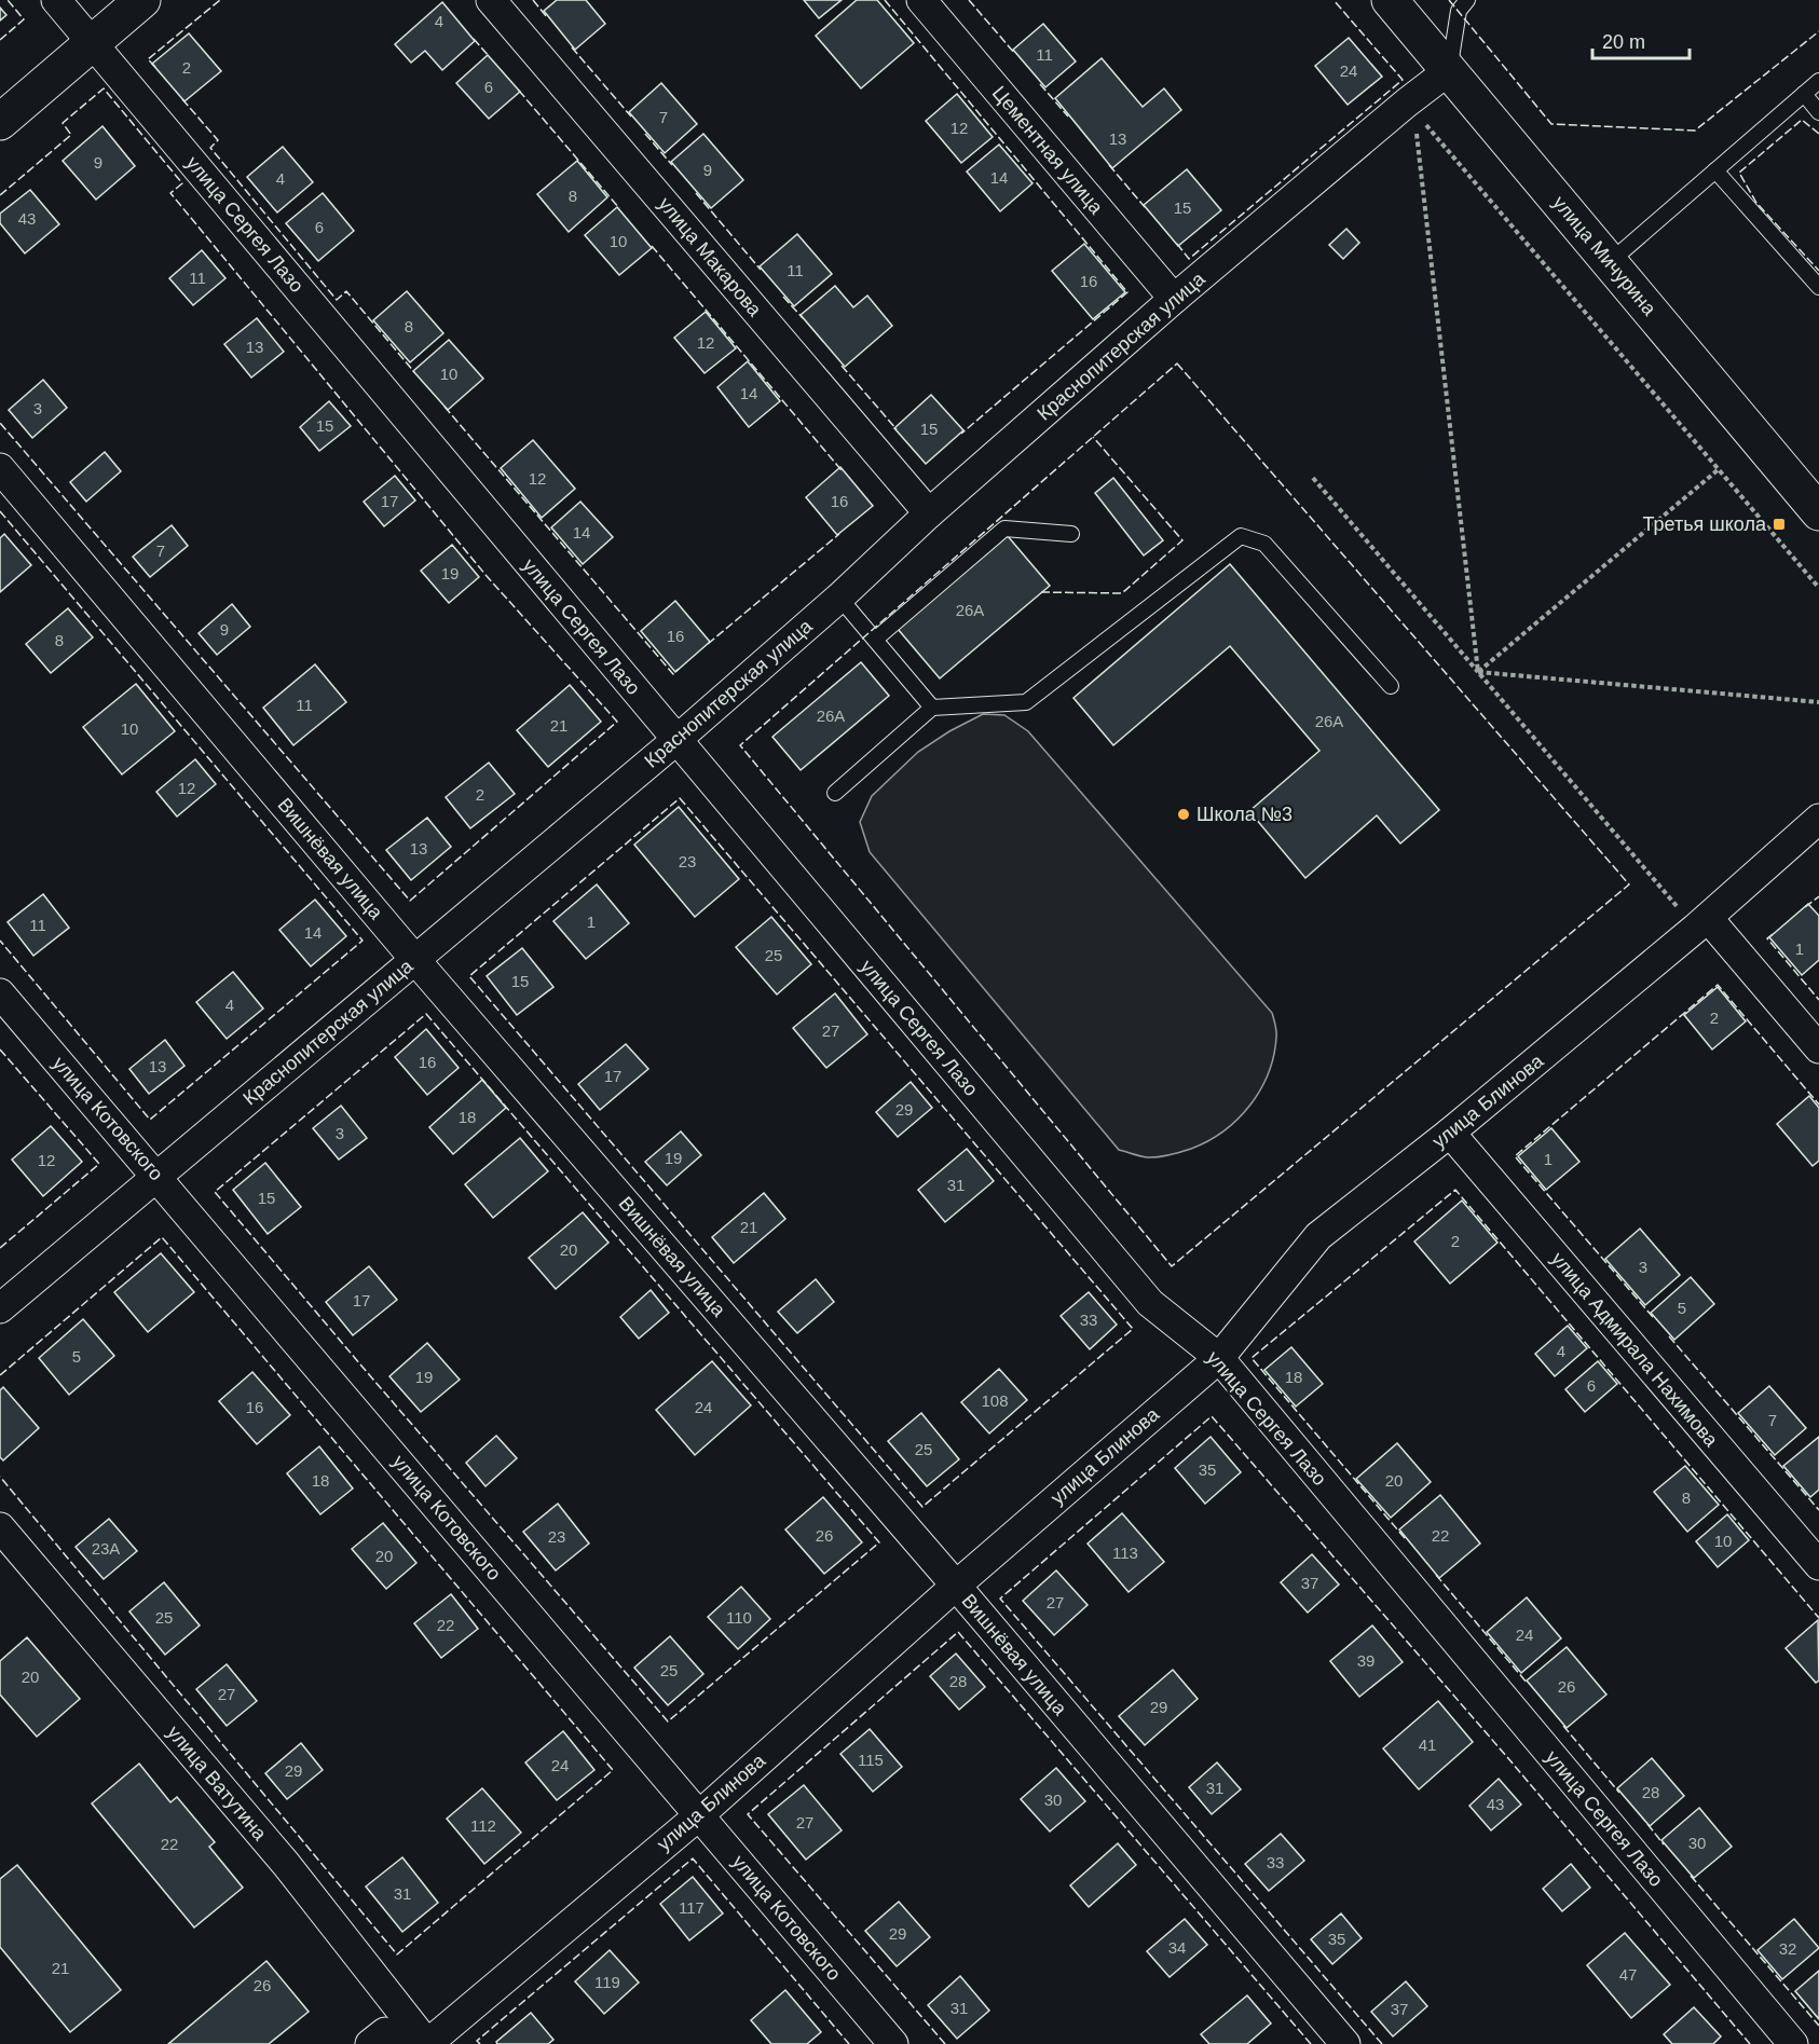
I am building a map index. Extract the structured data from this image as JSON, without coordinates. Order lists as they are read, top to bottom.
{
  "streets": {
    "street": [
      "Цементная улица",
      "улица Сергея Лазо",
      "улица Мичурина",
      "улица Макарова",
      "Краснопитерская улица",
      "Вишнёвая улица",
      "улица Блинова",
      "улица Котовского",
      "улица Адмирала Нахимова",
      "улица Ватутина"
    ]
  },
  "crossings": [
    ["Цементная улица", "Краснопитерская улица"],
    ["улица Сергея Лазо", "Краснопитерская улица"],
    ["улица Сергея Лазо", "улица Блинова"],
    ["улица Мичурина", "Краснопитерская улица"],
    ["улица Макарова", "Краснопитерская улица"],
    ["Краснопитерская улица", "Вишнёвая улица"],
    ["Краснопитерская улица", "улица Котовского"],
    ["Вишнёвая улица", "улица Блинова"],
    ["улица Блинова", "улица Котовского"],
    ["улица Блинова", "улица Адмирала Нахимова"],
    ["улица Блинова", "улица Ватутина"]
  ],
  "places": {
    "transit": ["Третья школа"],
    "other": ["Школа №3"]
  },
  "house_numbers": [
    "4",
    "11",
    "2",
    "24",
    "6",
    "7",
    "12",
    "13",
    "9",
    "9",
    "14",
    "4",
    "8",
    "15",
    "43",
    "6",
    "10",
    "11",
    "11",
    "16",
    "8",
    "12",
    "13",
    "10",
    "14",
    "3",
    "15",
    "15",
    "12",
    "17",
    "16",
    "14",
    "7",
    "19",
    "26А",
    "9",
    "16",
    "8",
    "11",
    "26А",
    "26А",
    "21",
    "10",
    "12",
    "2",
    "13",
    "23",
    "1",
    "11",
    "14",
    "1",
    "25",
    "15",
    "4",
    "2",
    "27",
    "16",
    "13",
    "17",
    "29",
    "18",
    "3",
    "19",
    "1",
    "12",
    "31",
    "15",
    "21",
    "2",
    "20",
    "3",
    "17",
    "5",
    "33",
    "4",
    "5",
    "19",
    "18",
    "6",
    "108",
    "16",
    "24",
    "7",
    "25",
    "35",
    "18",
    "20",
    "8",
    "26",
    "22",
    "23",
    "10",
    "23А",
    "113",
    "20",
    "37",
    "27",
    "25",
    "110",
    "22",
    "24",
    "39",
    "25",
    "20",
    "28",
    "26",
    "27",
    "29",
    "41",
    "115",
    "24",
    "29",
    "31",
    "28",
    "30",
    "43",
    "27",
    "112",
    "30",
    "22",
    "33",
    "31",
    "117",
    "29",
    "35",
    "34",
    "32",
    "21",
    "47",
    "119",
    "26",
    "31",
    "37"
  ],
  "scale_bar": "20 m"
}
